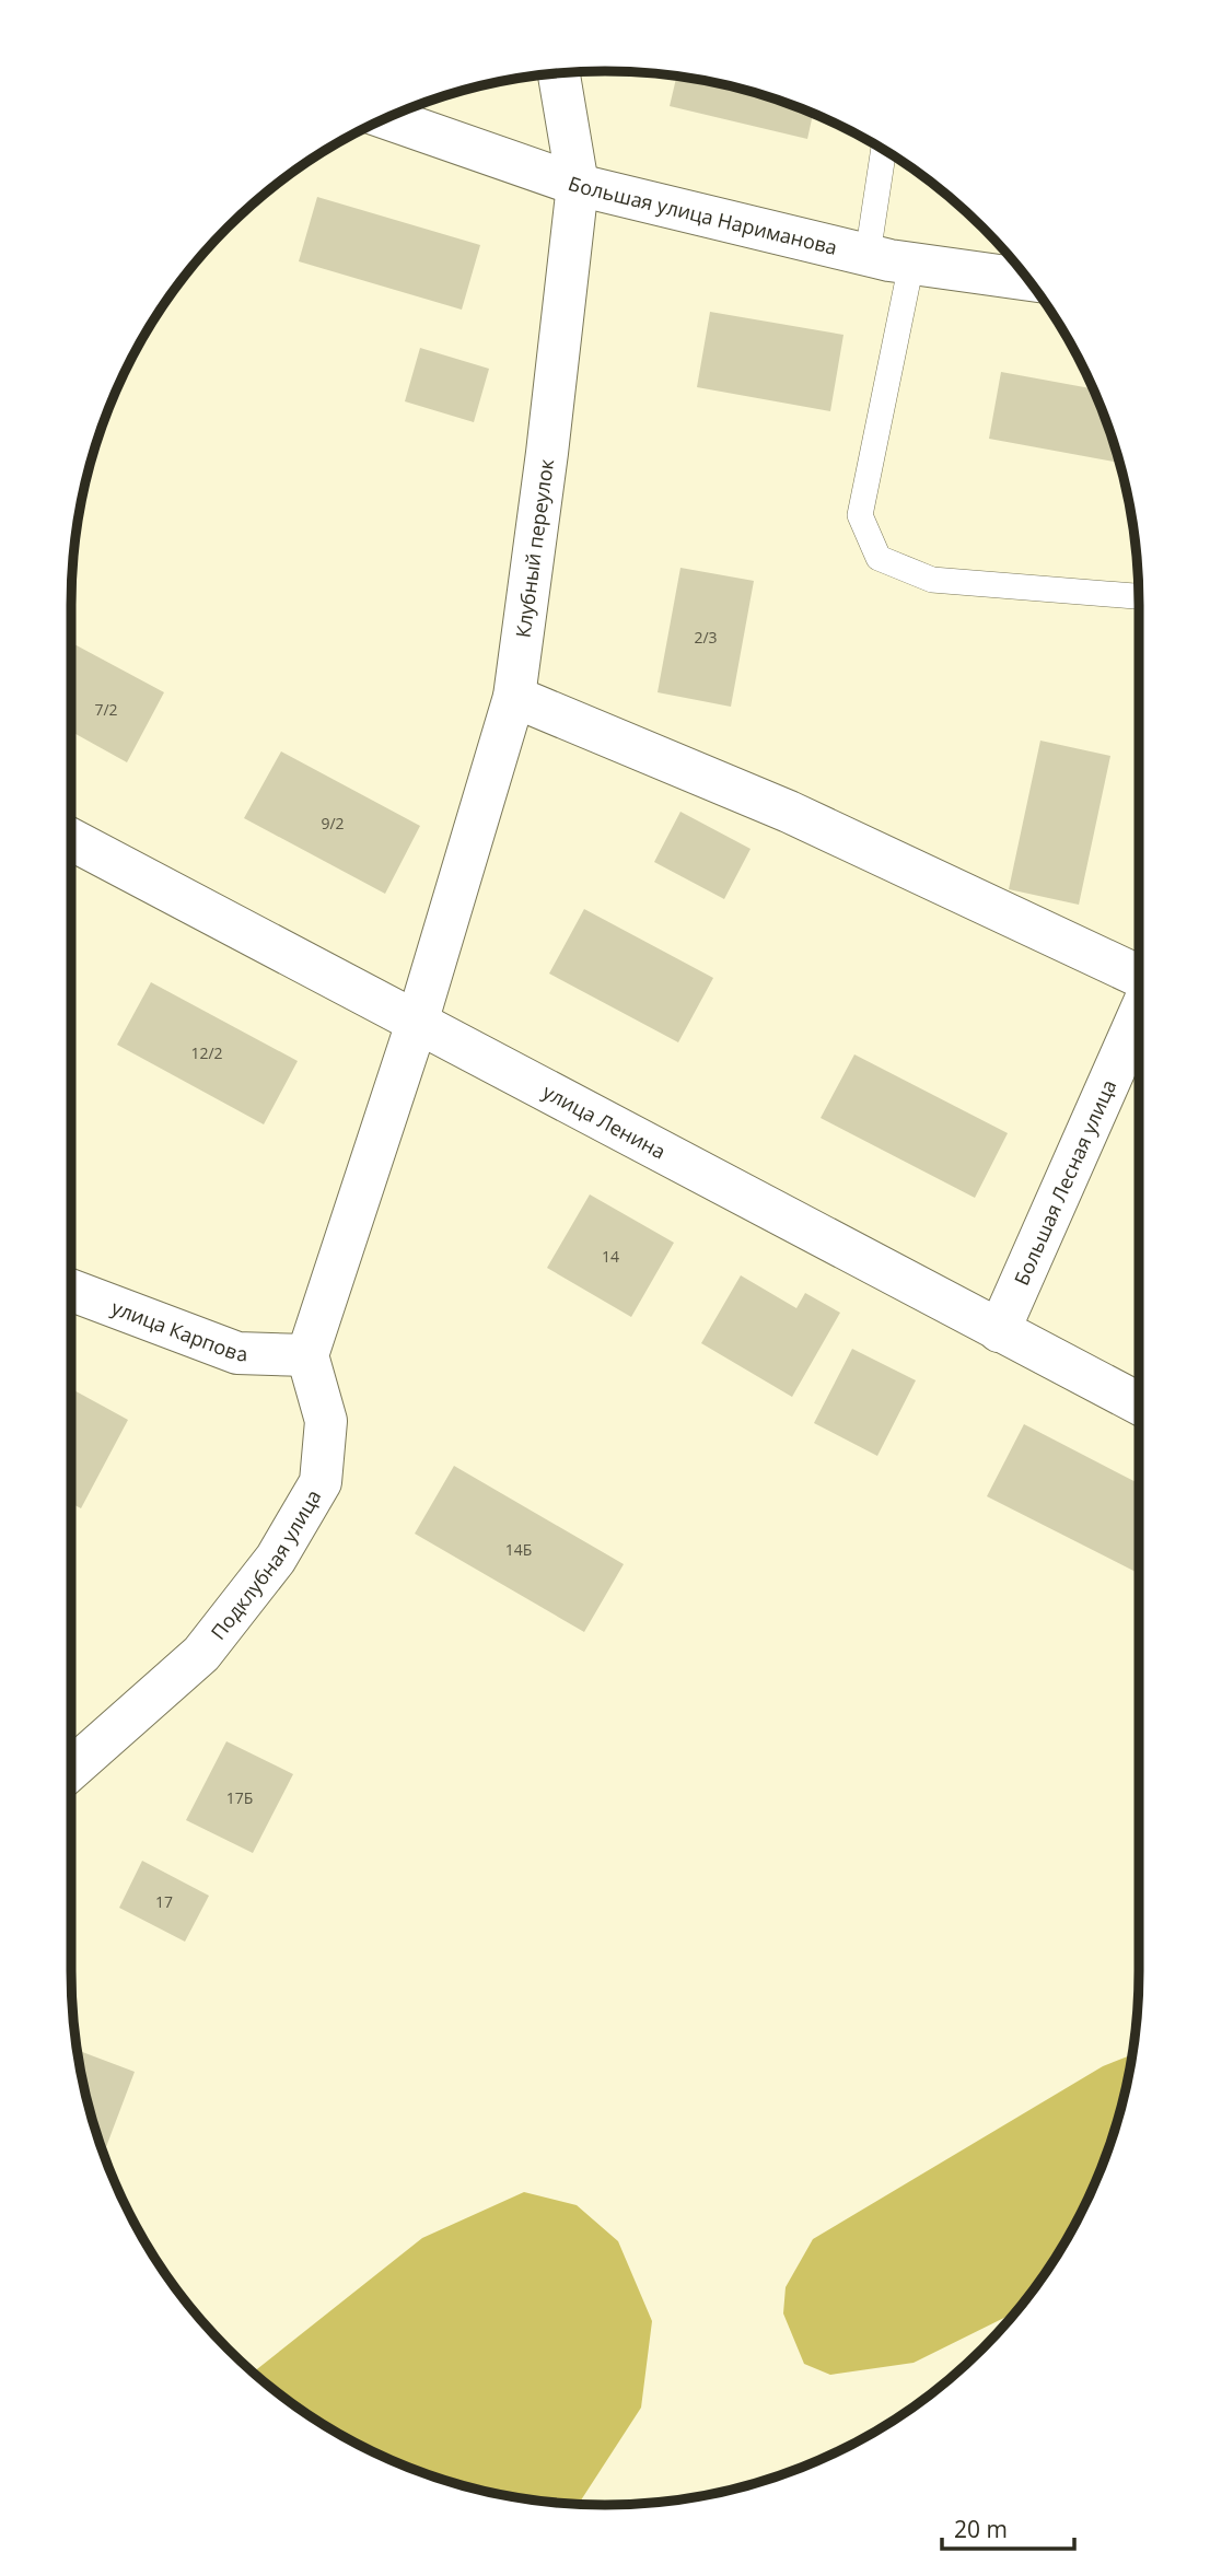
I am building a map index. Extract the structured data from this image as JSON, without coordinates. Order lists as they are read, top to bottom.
{
  "streets": {
    "street": [
      "Большая улица Нариманова",
      "Клубный переулок",
      "улица Ленина",
      "Большая Лесная улица",
      "улица Карпова",
      "Подклубная улица"
    ]
  },
  "crossings": [
    ["Большая улица Нариманова", "Клубный переулок"],
    ["Клубный переулок", "улица Ленина"],
    ["улица Ленина", "Большая Лесная улица"],
    ["улица Карпова", "Подклубная улица"]
  ],
  "house_numbers": [
    "2/3",
    "7/2",
    "9/2",
    "12/2",
    "14",
    "14Б",
    "17Б",
    "17"
  ],
  "scale_bar": "20 m"
}
